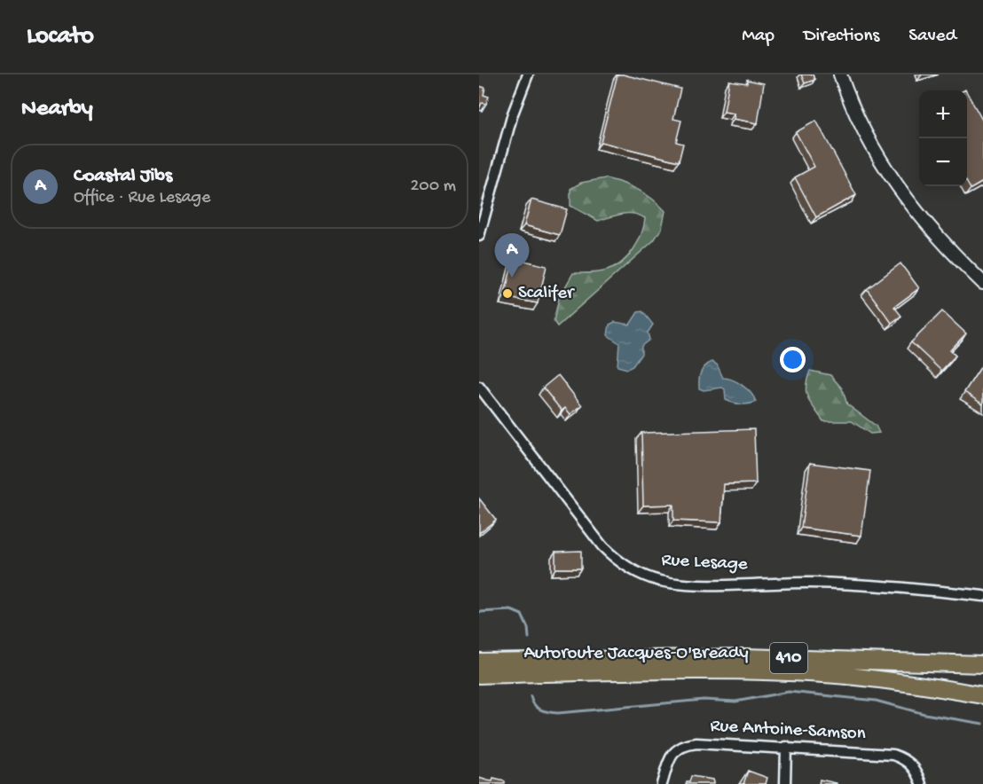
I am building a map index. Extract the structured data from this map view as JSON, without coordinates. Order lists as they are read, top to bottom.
{
  "streets": {
    "highway": ["Autoroute Jacques-O'Bready", "410"],
    "street": ["Rue Lesage", "Rue Antoine-Samson"]
  },
  "places": ["Scalifer"],
  "page": {
    "header": "Locato",
    "nav": ["Map", "Directions", "Saved"],
    "heading": "Nearby",
    "map_buttons": ["+", "−"],
    "list": [
      {
        "mark": "A",
        "name": "Coastal Jibs",
        "note": "Office · Rue Lesage",
        "value": "200 m"
      }
    ],
    "pins": "A"
  }
}
